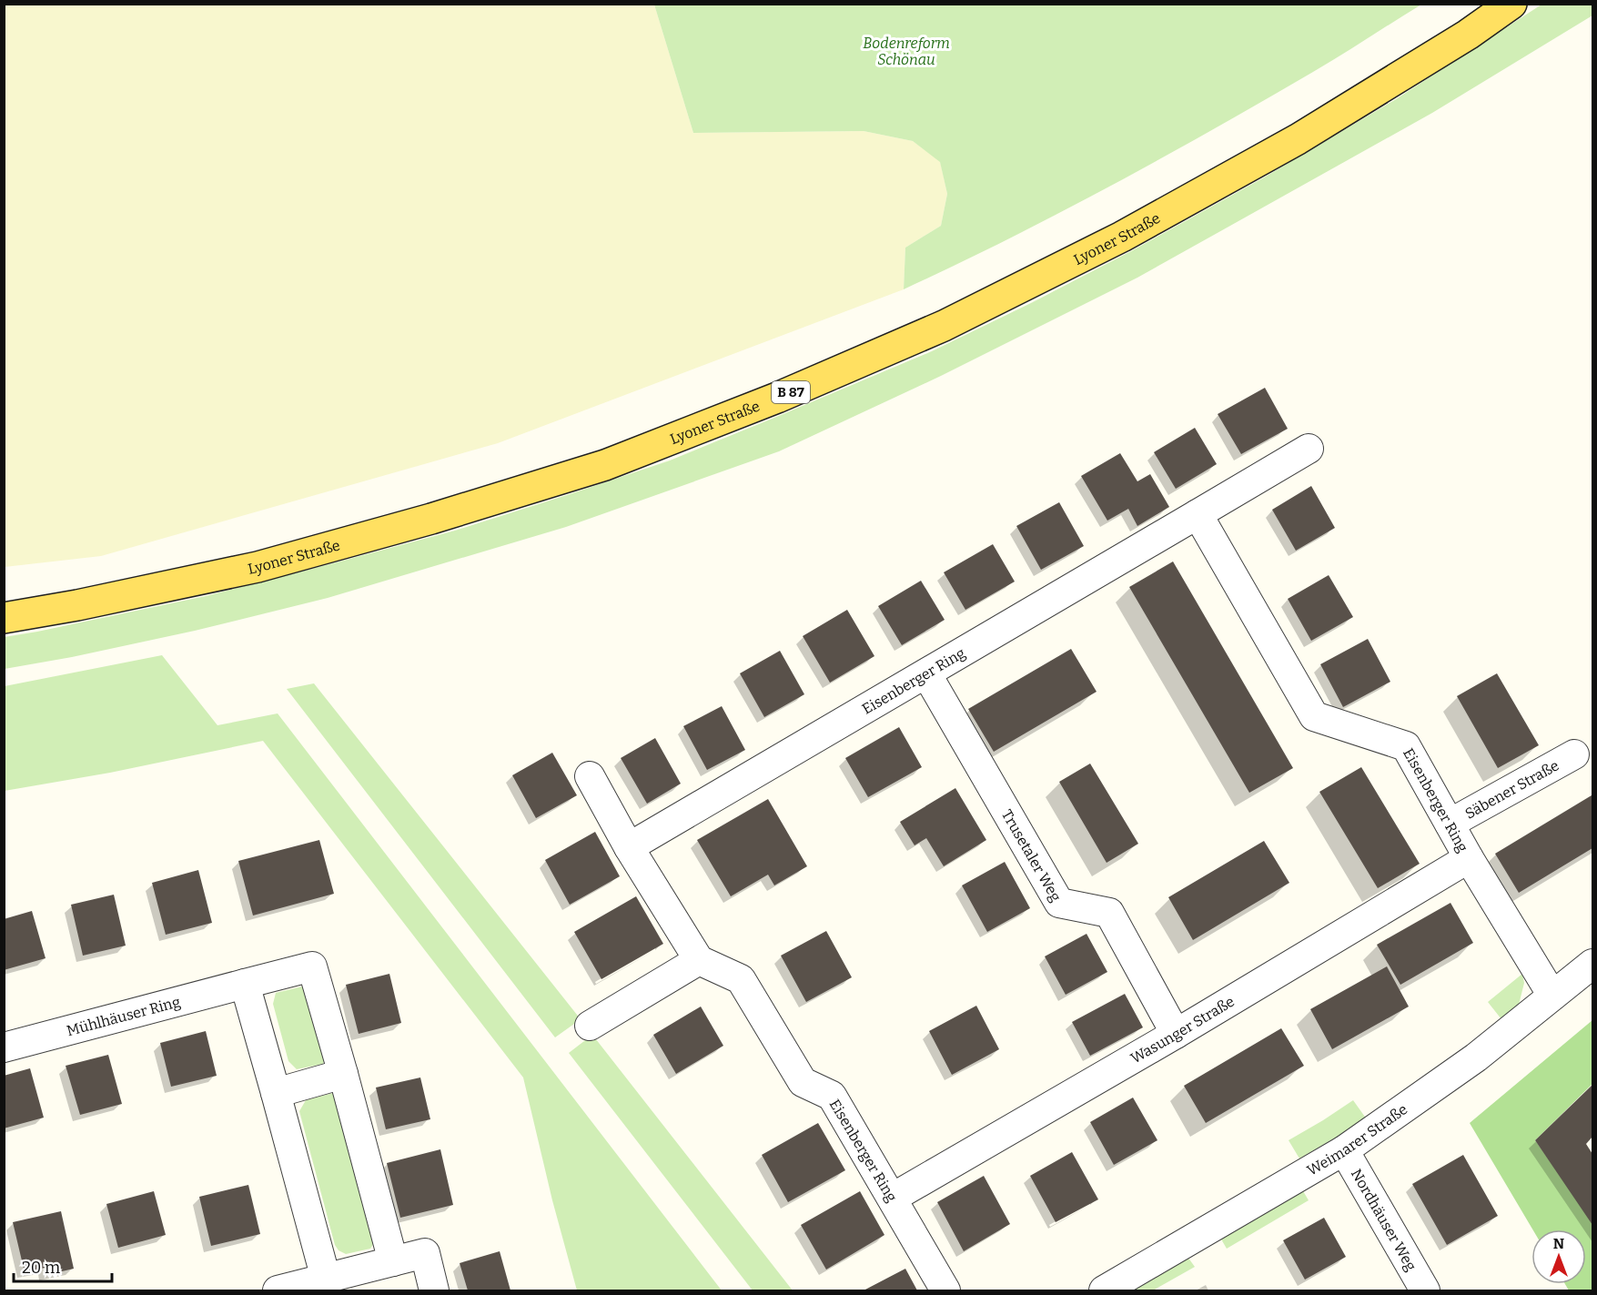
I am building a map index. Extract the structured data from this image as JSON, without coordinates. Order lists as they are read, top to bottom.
{
  "streets": {
    "main road": ["Lyoner Straße", "B 87"],
    "street": [
      "Eisenberger Ring",
      "Säbener Straße",
      "Trusetaler Weg",
      "Mühlhäuser Ring",
      "Wasunger Straße",
      "Weimarer Straße",
      "Nordhäuser Weg"
    ]
  },
  "crossings": [
    ["Eisenberger Ring", "Säbener Straße"],
    ["Eisenberger Ring", "Trusetaler Weg"],
    ["Eisenberger Ring", "Wasunger Straße"],
    ["Eisenberger Ring", "Weimarer Straße"],
    ["Trusetaler Weg", "Wasunger Straße"],
    ["Weimarer Straße", "Nordhäuser Weg"]
  ],
  "parks": ["Bodenreform Schönau"],
  "scale_bar": "20 m",
  "north": "top"
}
